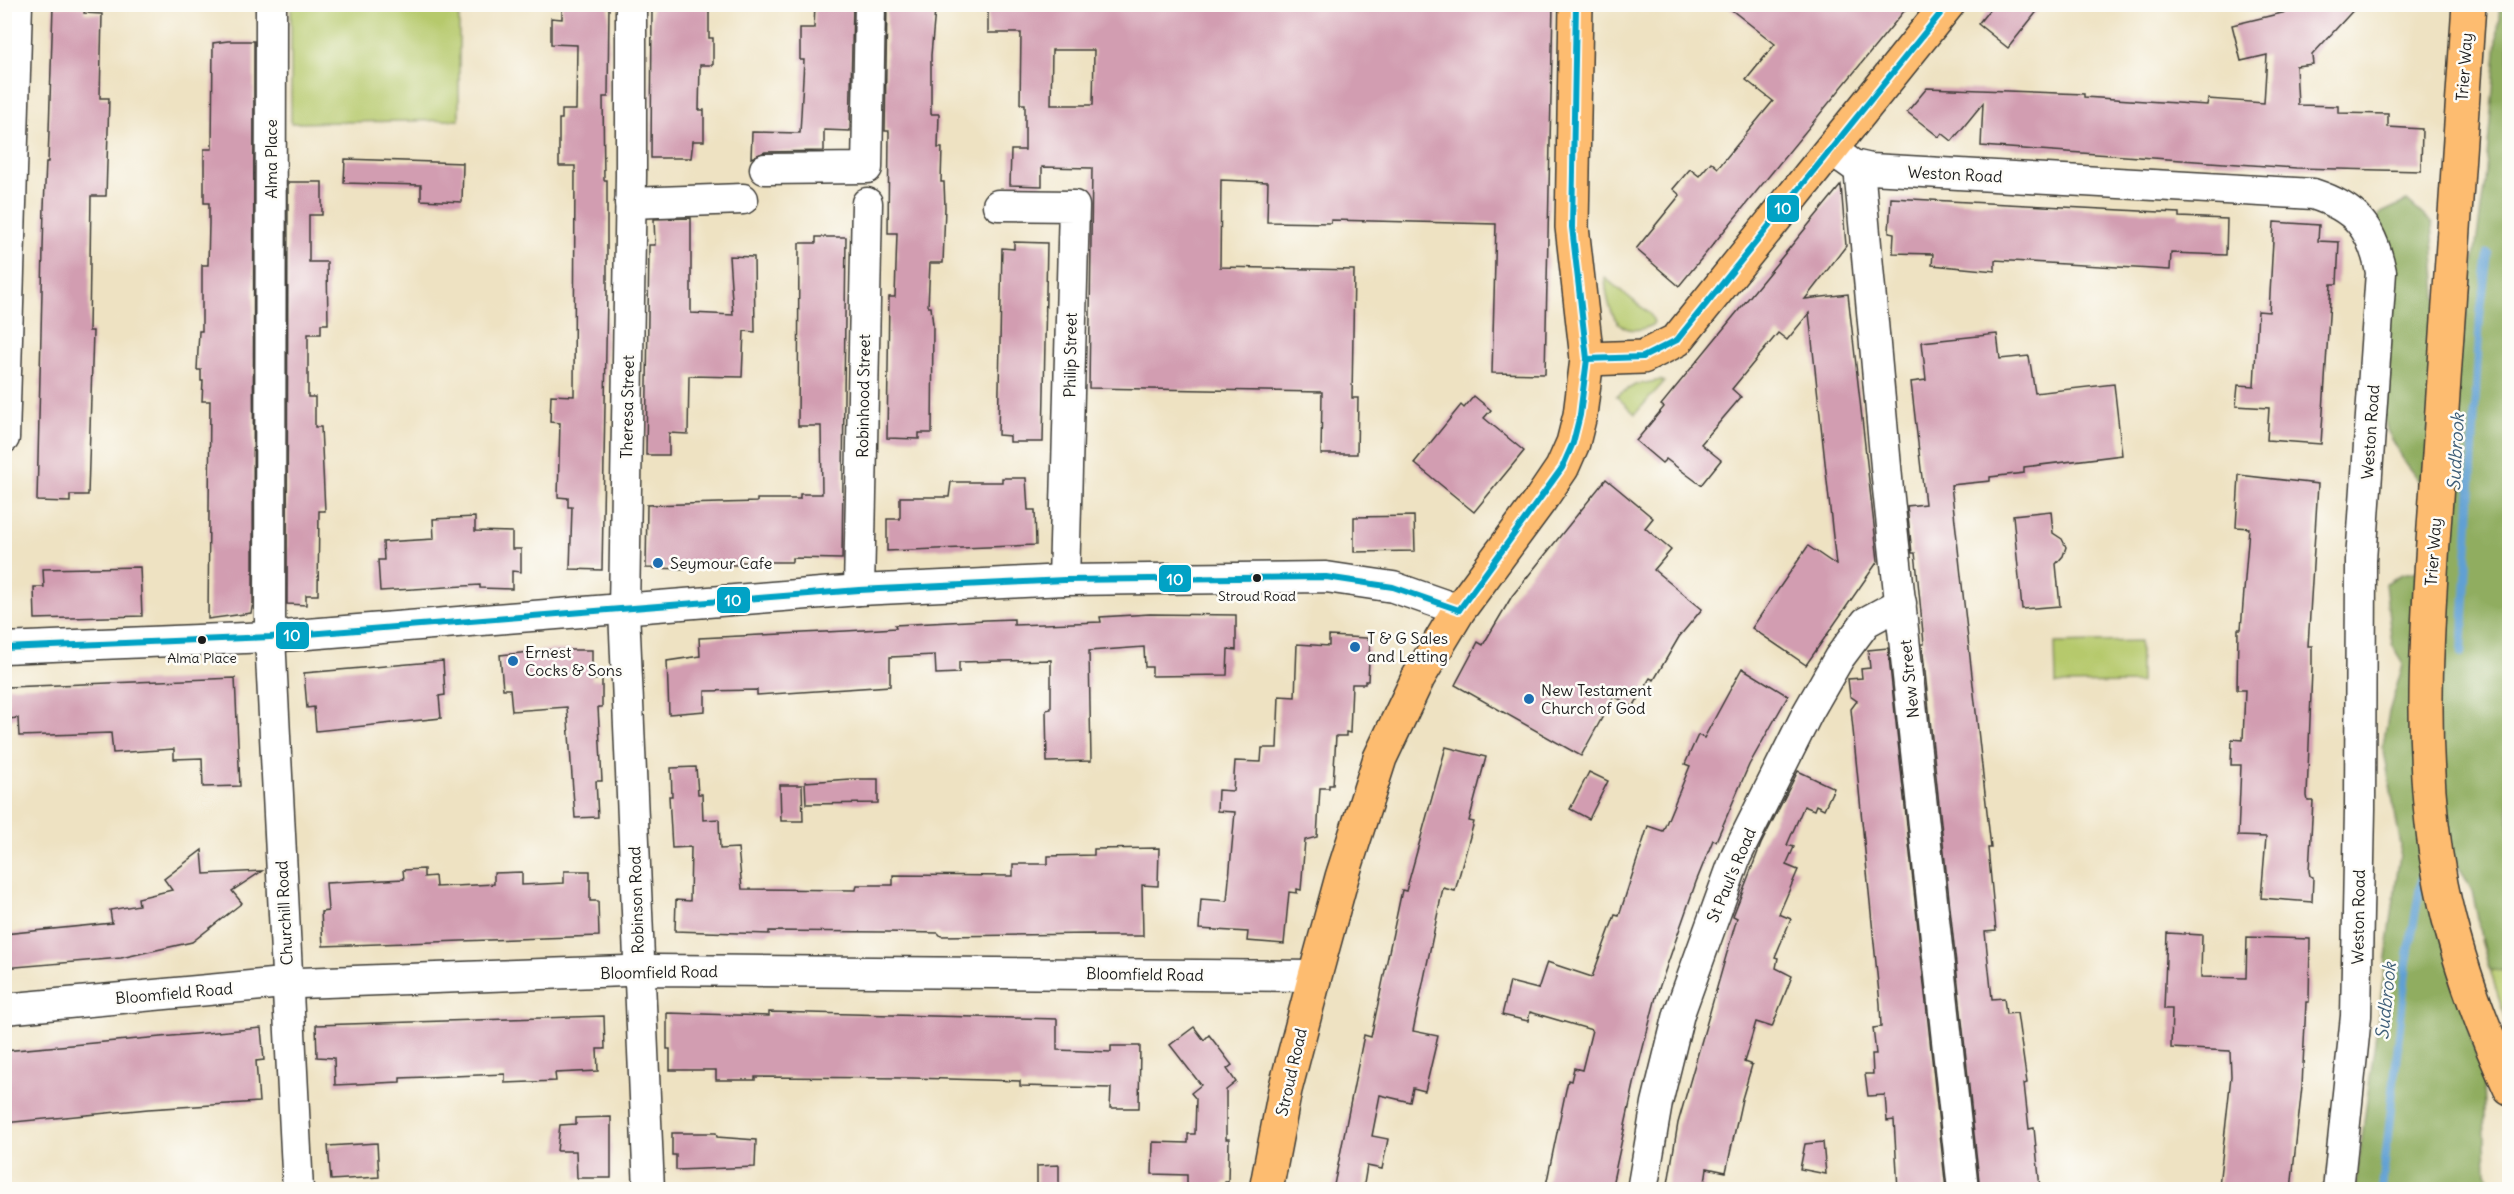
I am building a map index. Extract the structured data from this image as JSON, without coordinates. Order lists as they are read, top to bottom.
{
  "streets": {
    "main road": ["Trier Way", "Stroud Road"],
    "street": [
      "Alma Place",
      "Weston Road",
      "Philip Street",
      "Robinhood Street",
      "Theresa Street",
      "New Street",
      "St Paul's Road",
      "Robinson Road",
      "Churchill Road",
      "Bloomfield Road"
    ]
  },
  "crossings": [
    ["Alma Place", "Churchill Road"],
    ["Weston Road", "New Street"],
    ["Theresa Street", "Robinson Road"],
    ["New Street", "St Paul's Road"],
    ["Robinson Road", "Bloomfield Road"],
    ["Churchill Road", "Bloomfield Road"],
    ["Bloomfield Road", "Stroud Road"]
  ],
  "water": ["Sudbrook"],
  "places": [
    "Seymour Cafe",
    "Stroud Road",
    "Alma Place",
    "T & G Sales and Letting",
    "Ernest Cocks & Sons",
    "New Testament Church of God"
  ],
  "lines": ["transit line 10"]
}
